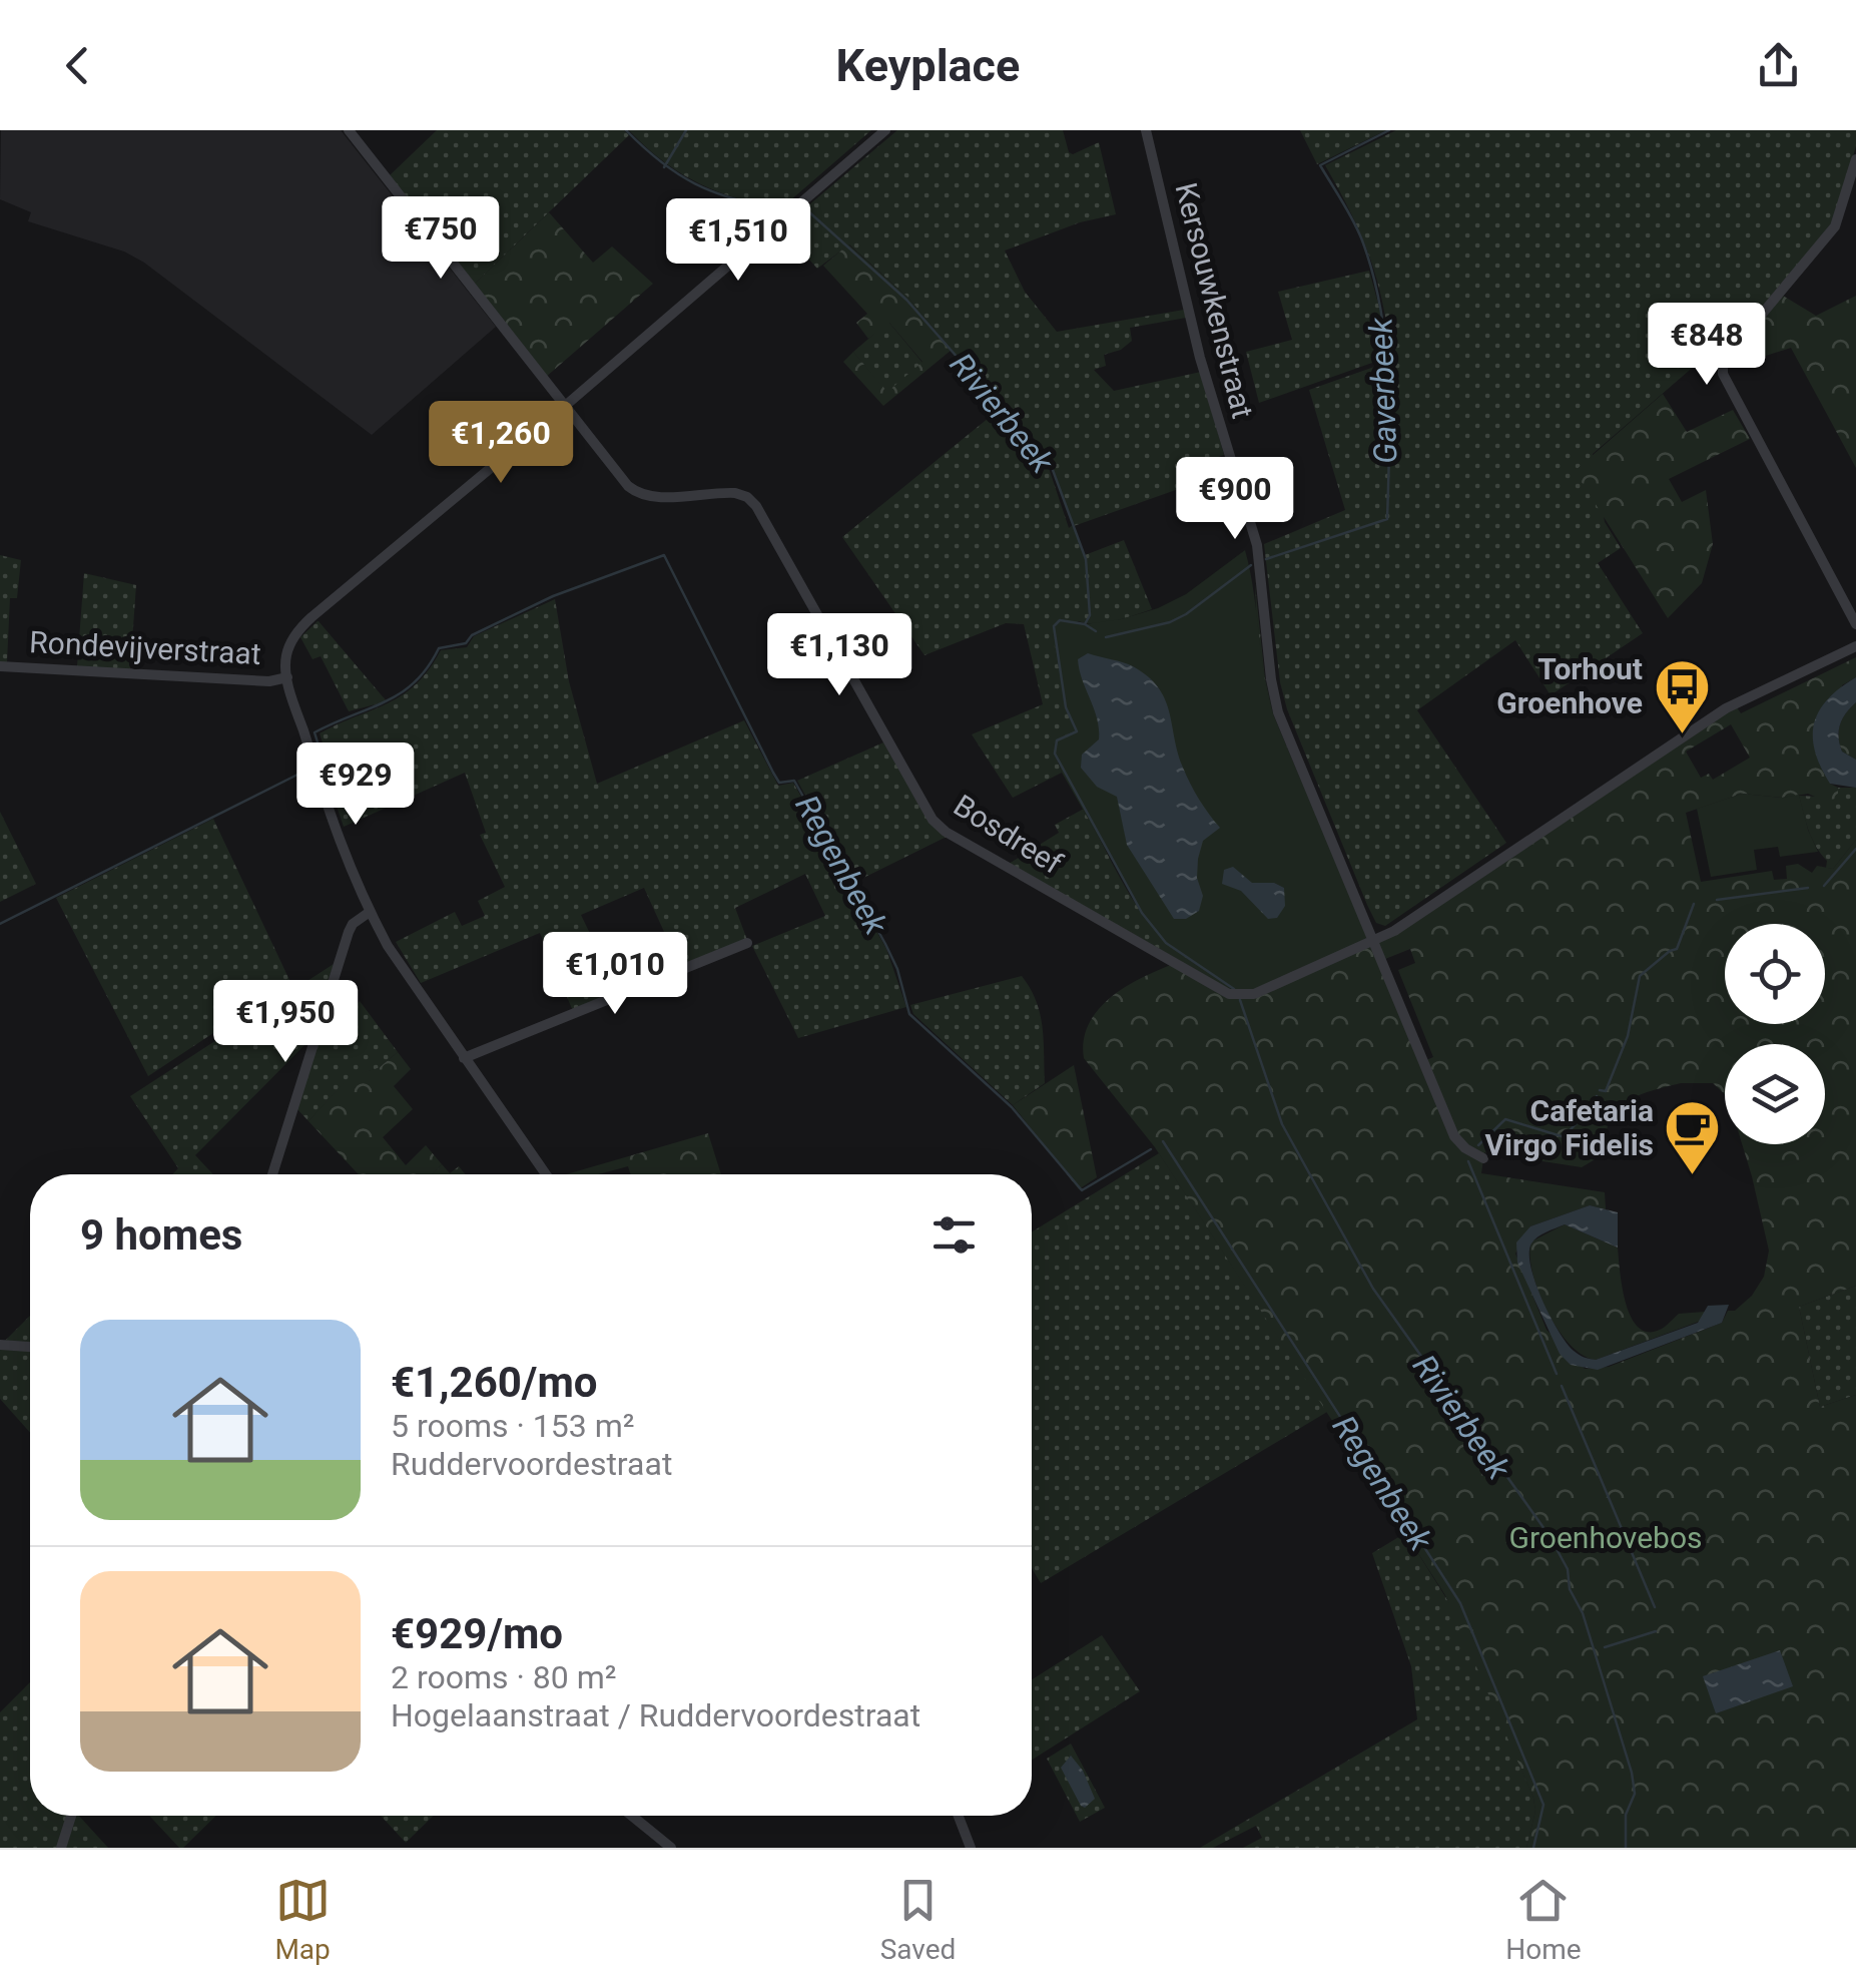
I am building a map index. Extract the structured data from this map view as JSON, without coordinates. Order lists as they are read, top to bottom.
{
  "streets": {
    "street": ["Kersouwkenstraat", "Rondevijverstraat", "Bosdreef"]
  },
  "crossings": [
    ["Kersouwkenstraat", "Bosdreef"]
  ],
  "water": ["Gaverbeek", "Rivierbeek", "Regenbeek"],
  "parks": ["Groenhovebos"],
  "places": {
    "bus stop": ["Torhout Groenhove"],
    "cafe": ["Cafetaria Virgo Fidelis"]
  },
  "page": {
    "header": "Keyplace",
    "price": [
      "€750",
      "€1,510",
      "€848",
      "€1,260",
      "€900",
      "€1,130",
      "€929",
      "€1,010",
      "€1,950"
    ],
    "heading": "9 homes",
    "list": [
      {
        "name": "€1,260/mo",
        "note": "5 rooms · 153 m² · Ruddervoordestraat"
      },
      {
        "name": "€929/mo",
        "note": "2 rooms · 80 m² · Hogelaanstraat / Ruddervoordestraat"
      }
    ],
    "tabs": ["Map", "Saved", "Home"]
  }
}
